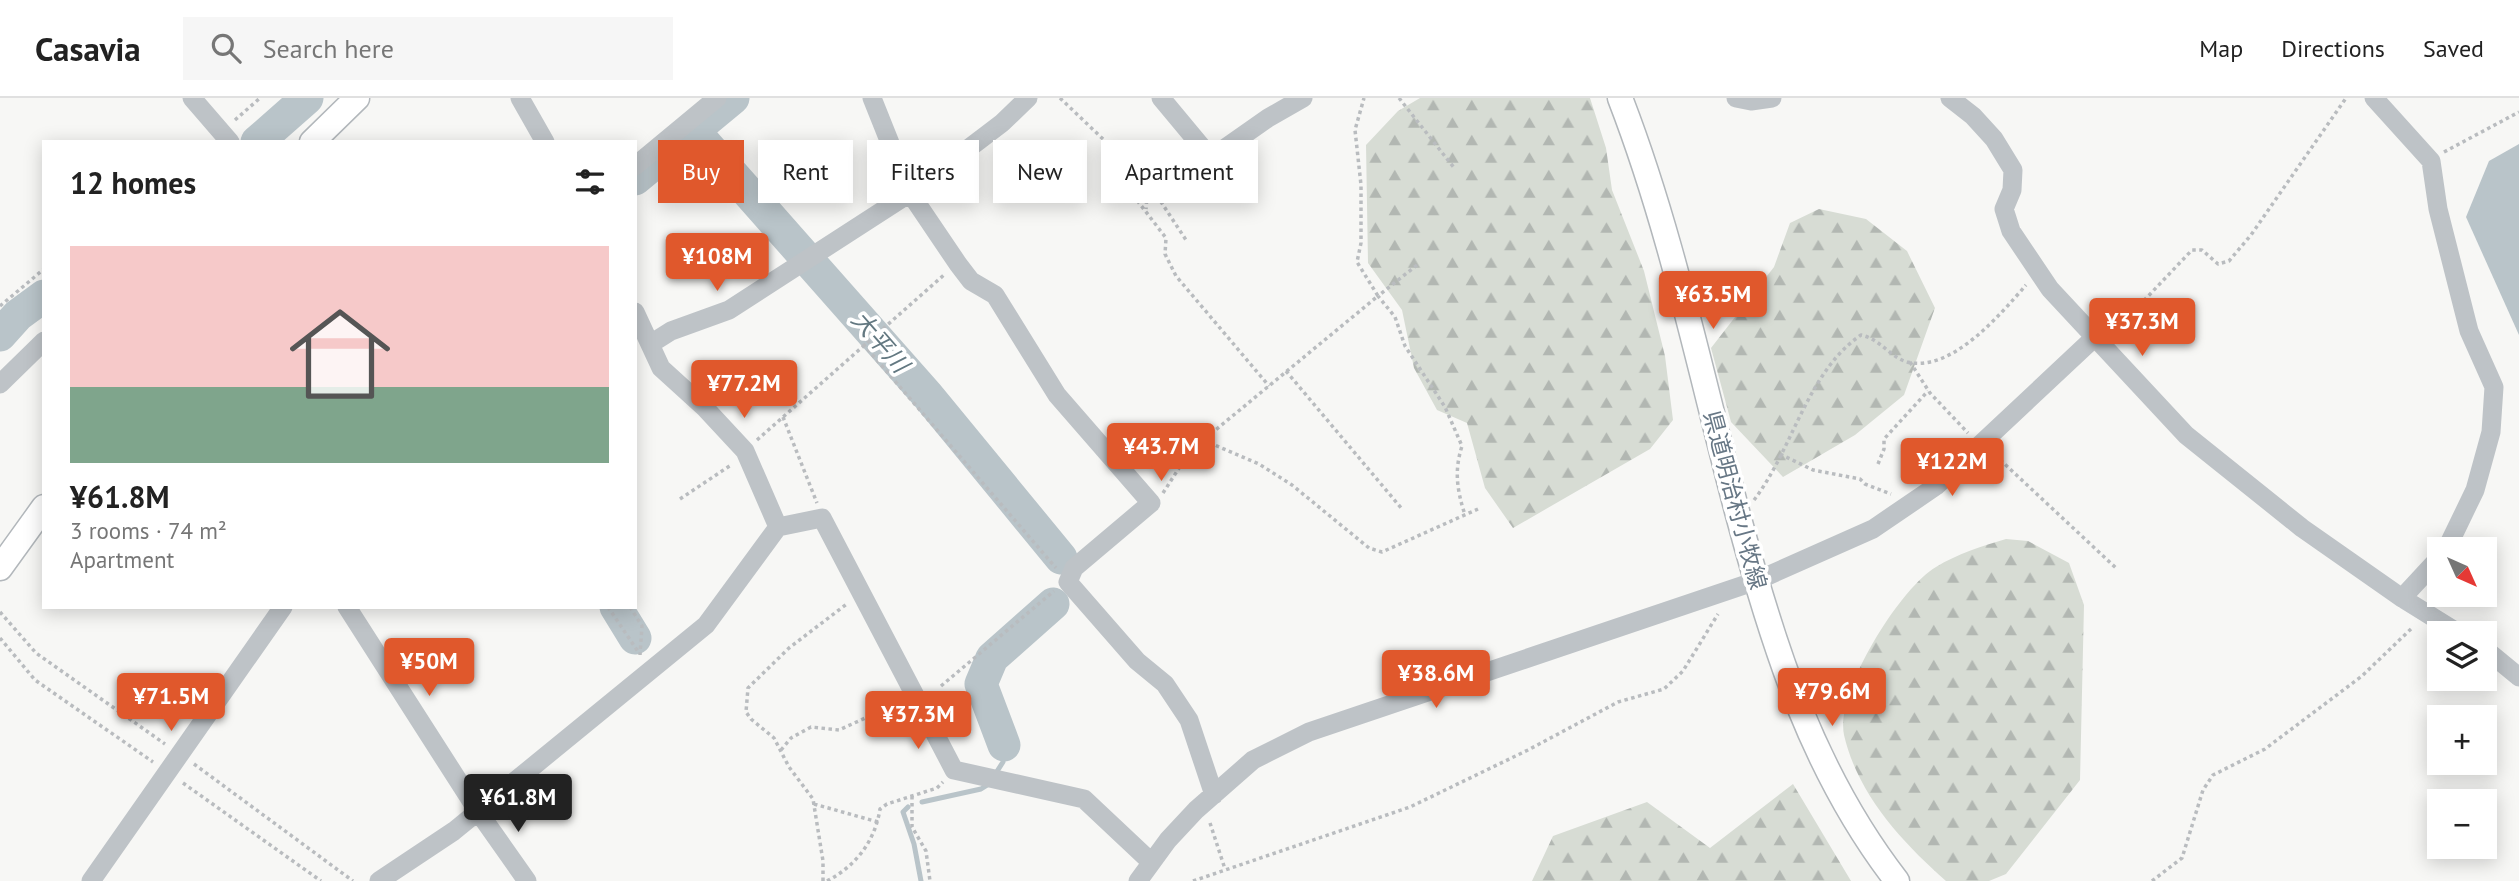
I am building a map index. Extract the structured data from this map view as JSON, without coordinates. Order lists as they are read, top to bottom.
{
  "streets": {
    "main road": ["県道明治村小牧線"]
  },
  "water": ["大平川"],
  "north": "bottom right",
  "page": {
    "header": "Casavia",
    "search": "Search here",
    "nav": ["Map", "Directions", "Saved"],
    "chip": [
      "Buy",
      "Rent",
      "Filters",
      "New",
      "Apartment"
    ],
    "heading": "12 homes",
    "list": [
      {
        "name": "¥61.8M",
        "note": "3 rooms · 74 m² · Apartment"
      }
    ],
    "price": [
      "¥108M",
      "¥63.5M",
      "¥37.3M",
      "¥77.2M",
      "¥43.7M",
      "¥122M",
      "¥50M",
      "¥38.6M",
      "¥79.6M",
      "¥71.5M",
      "¥37.3M",
      "¥61.8M"
    ],
    "map_buttons": ["+", "−"]
  }
}
